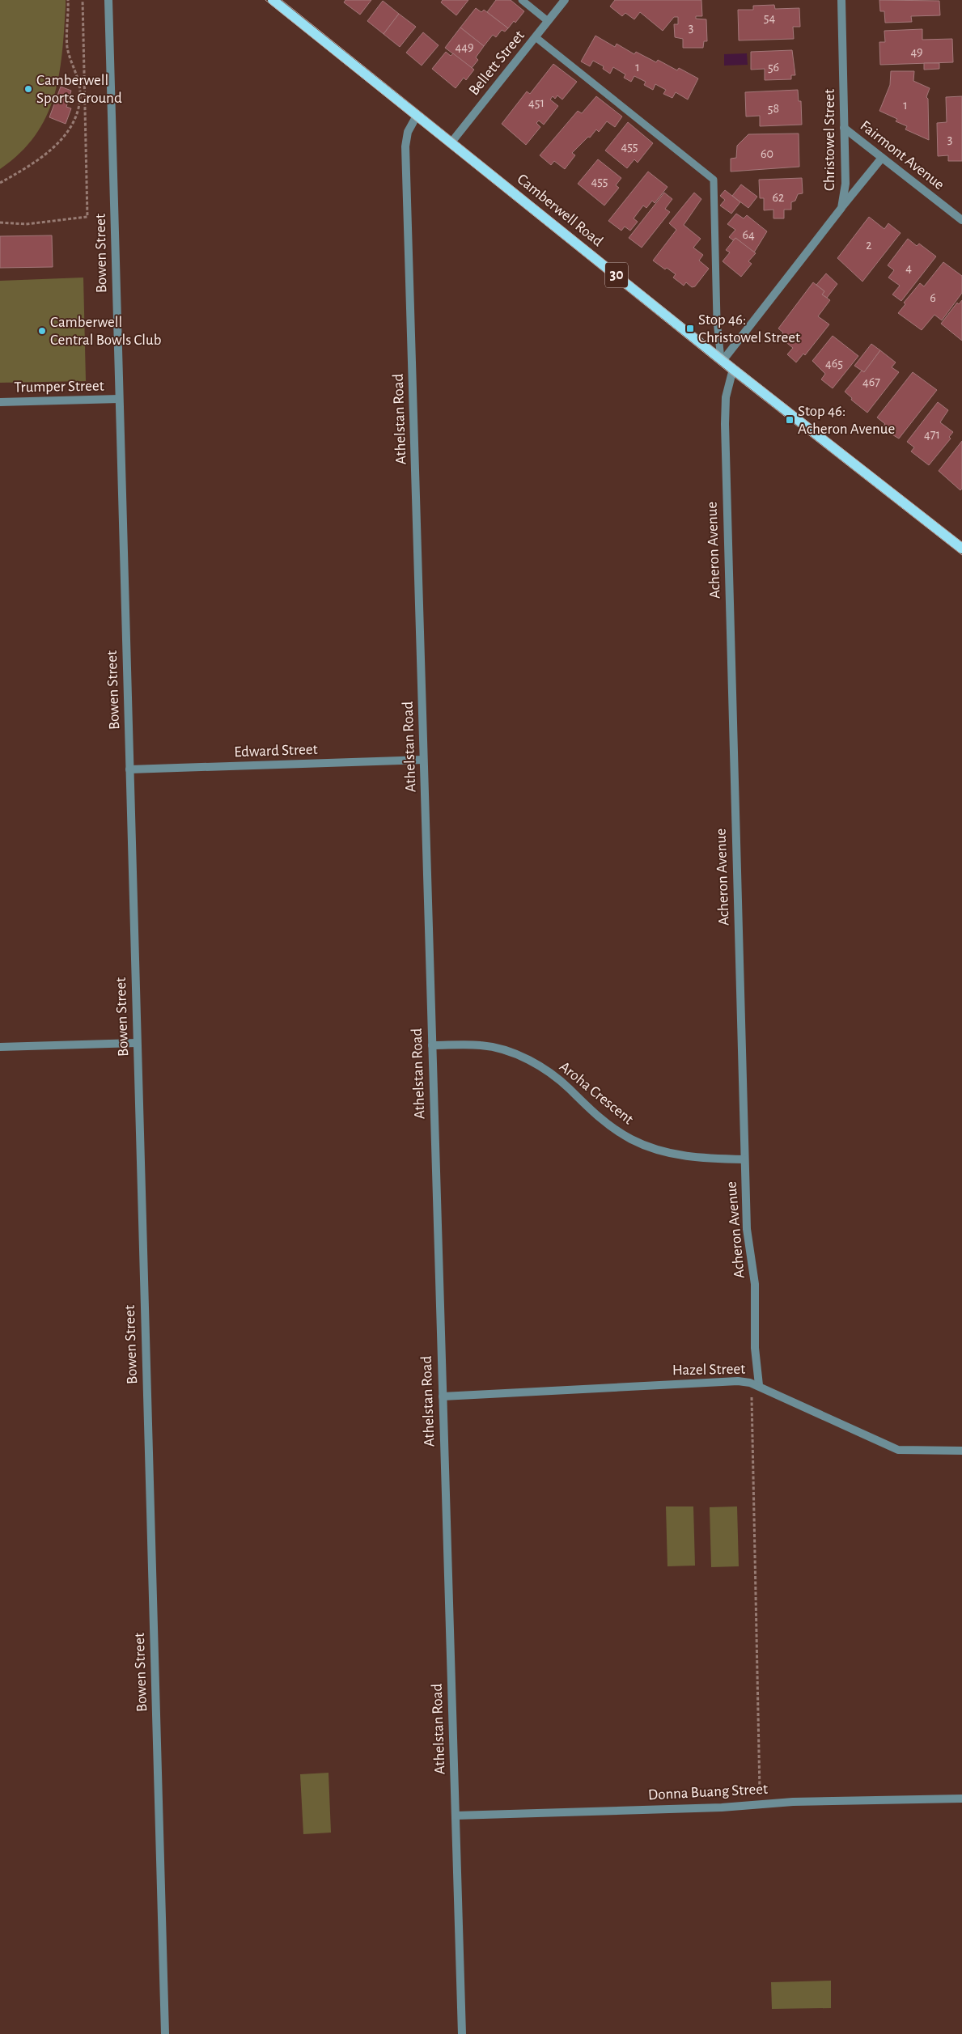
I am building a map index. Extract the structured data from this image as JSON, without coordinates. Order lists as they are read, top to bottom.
{
  "streets": {
    "main road": ["Camberwell Road", "30"],
    "street": [
      "Bellett Street",
      "Christowel Street",
      "Fairmont Avenue",
      "Bowen Street",
      "Trumper Street",
      "Athelstan Road",
      "Acheron Avenue",
      "Edward Street",
      "Aroha Crescent",
      "Hazel Street",
      "Donna Buang Street"
    ]
  },
  "crossings": [
    ["Bellett Street", "Camberwell Road"],
    ["Christowel Street", "Fairmont Avenue"],
    ["Christowel Street", "Camberwell Road"],
    ["Camberwell Road", "Athelstan Road"],
    ["Camberwell Road", "Acheron Avenue"],
    ["Bowen Street", "Trumper Street"],
    ["Bowen Street", "Edward Street"],
    ["Athelstan Road", "Edward Street"],
    ["Athelstan Road", "Aroha Crescent"],
    ["Athelstan Road", "Hazel Street"],
    ["Athelstan Road", "Donna Buang Street"],
    ["Acheron Avenue", "Aroha Crescent"],
    ["Acheron Avenue", "Hazel Street"]
  ],
  "places": {
    "other": ["Camberwell Sports Ground", "Camberwell Central Bowls Club"],
    "transit": ["Stop 46: Christowel Street", "Stop 46: Acheron Avenue"]
  },
  "house_numbers": [
    "54",
    "3",
    "449",
    "49",
    "1",
    "56",
    "451",
    "1",
    "58",
    "3",
    "455",
    "60",
    "455",
    "62",
    "64",
    "2",
    "4",
    "6",
    "465",
    "467",
    "471"
  ]
}
